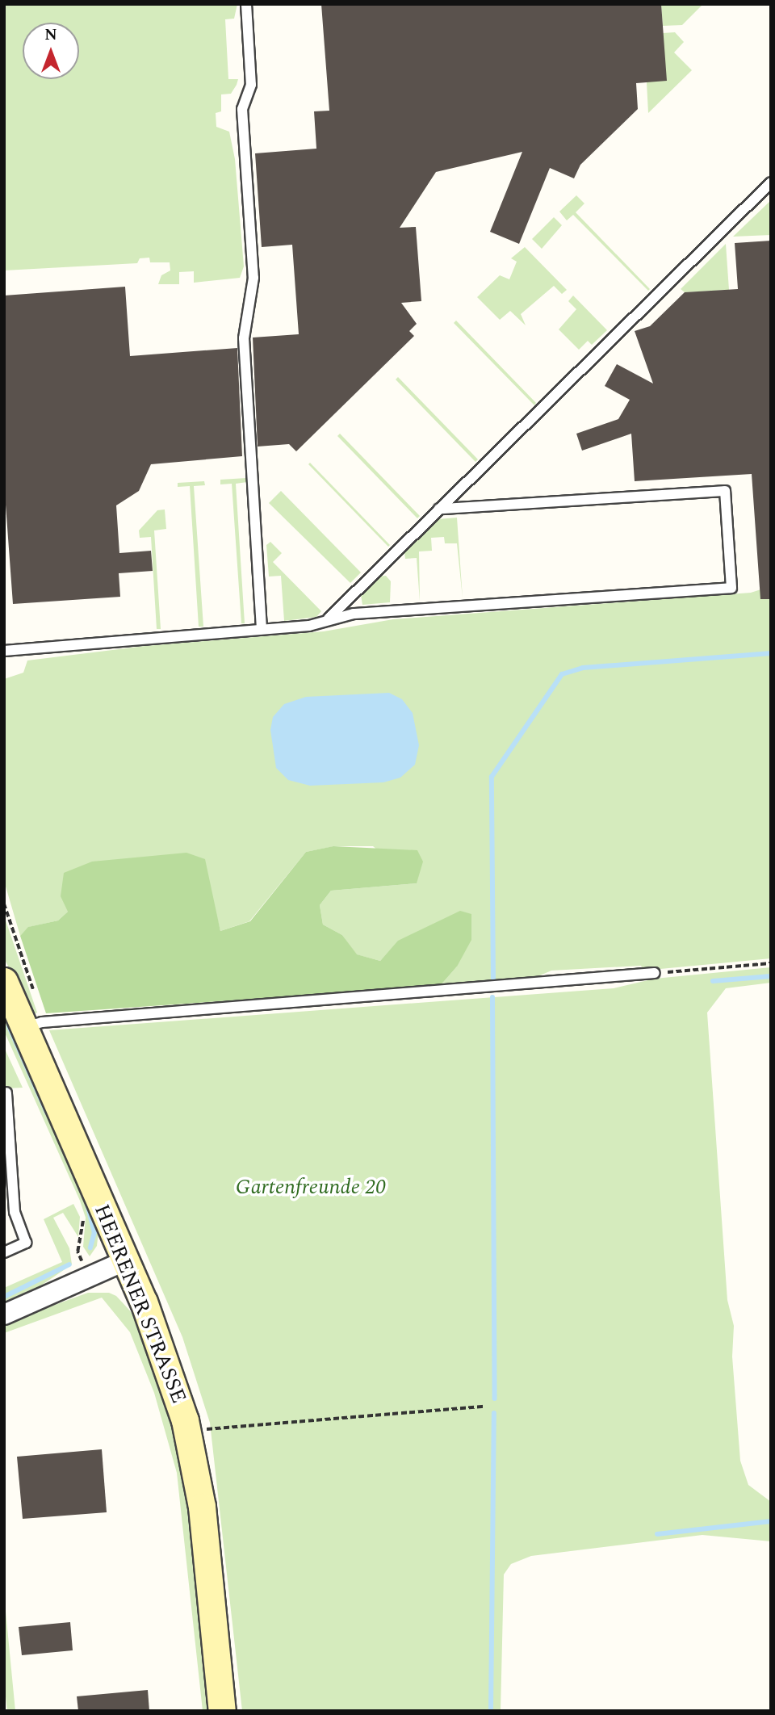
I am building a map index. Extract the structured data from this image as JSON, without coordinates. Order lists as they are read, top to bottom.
{
  "streets": {
    "main road": ["HEERENER STRASSE"]
  },
  "parks": ["Gartenfreunde 20"],
  "north": "top"
}
